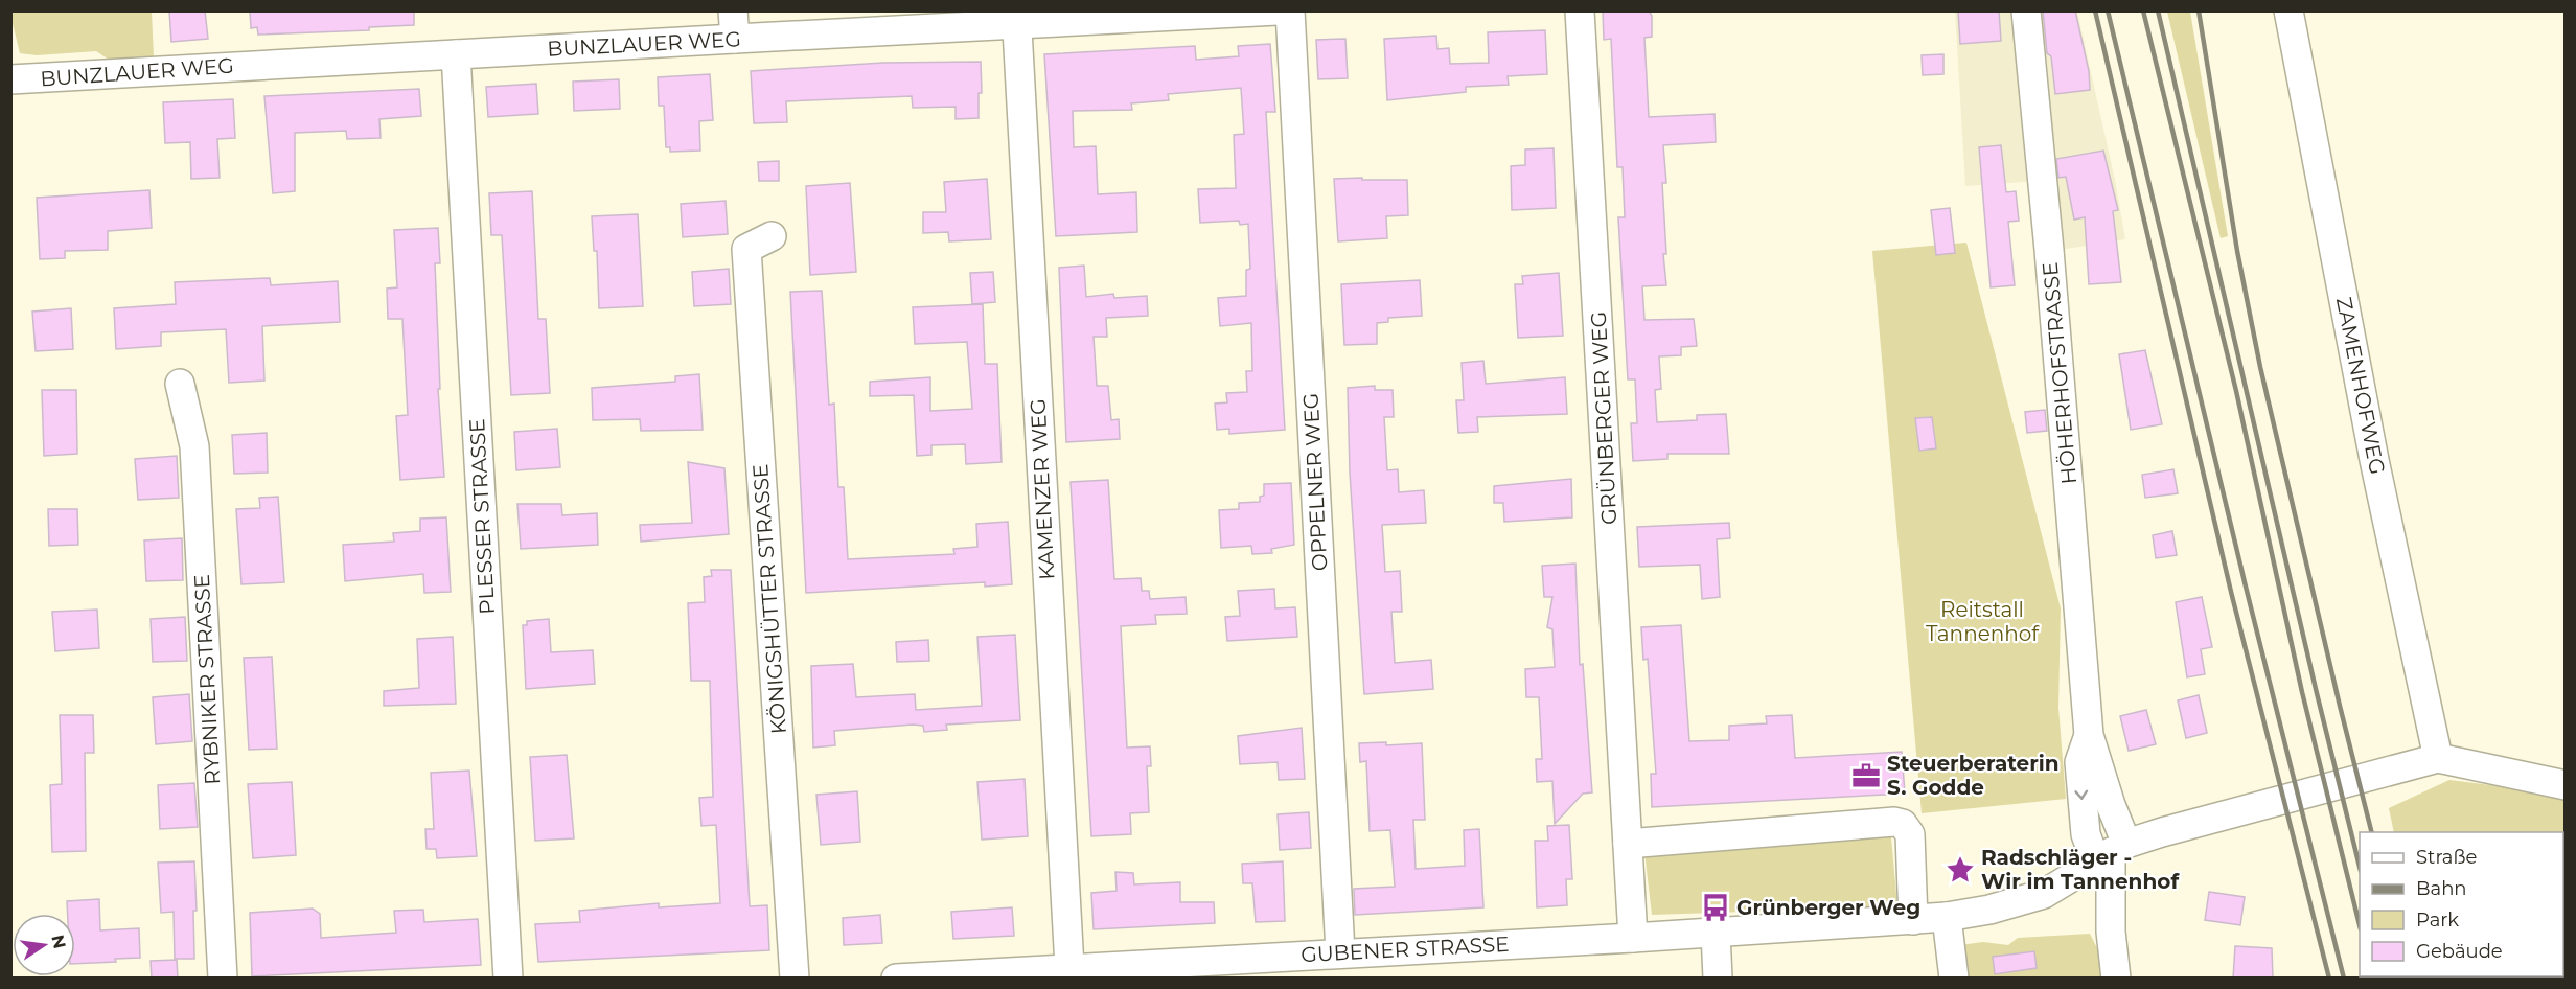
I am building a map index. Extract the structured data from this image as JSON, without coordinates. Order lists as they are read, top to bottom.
{
  "streets": {
    "street": [
      "BUNZLAUER WEG",
      "HÖHERHOFSTRASSE",
      "ZAMENHOFWEG",
      "GRÜNBERGER WEG",
      "OPPELNER WEG",
      "KAMENZER WEG",
      "PLESSER STRASSE",
      "KÖNIGSHÜTTER STRASSE",
      "RYBNIKER STRASSE",
      "GUBENER STRASSE"
    ]
  },
  "crossings": [
    ["BUNZLAUER WEG", "KAMENZER WEG"],
    ["BUNZLAUER WEG", "PLESSER STRASSE"],
    ["HÖHERHOFSTRASSE", "GUBENER STRASSE"],
    ["ZAMENHOFWEG", "GUBENER STRASSE"],
    ["GRÜNBERGER WEG", "GUBENER STRASSE"],
    ["OPPELNER WEG", "GUBENER STRASSE"],
    ["KAMENZER WEG", "GUBENER STRASSE"]
  ],
  "parks": ["Reitstall Tannenhof"],
  "places": {
    "office": ["Steuerberaterin S. Godde"],
    "place": ["Radschläger - Wir im Tannenhof"],
    "bus stop": ["Grünberger Weg"]
  },
  "legend": [
    "Straße",
    "Bahn",
    "Park",
    "Gebäude"
  ],
  "north": "right"
}
